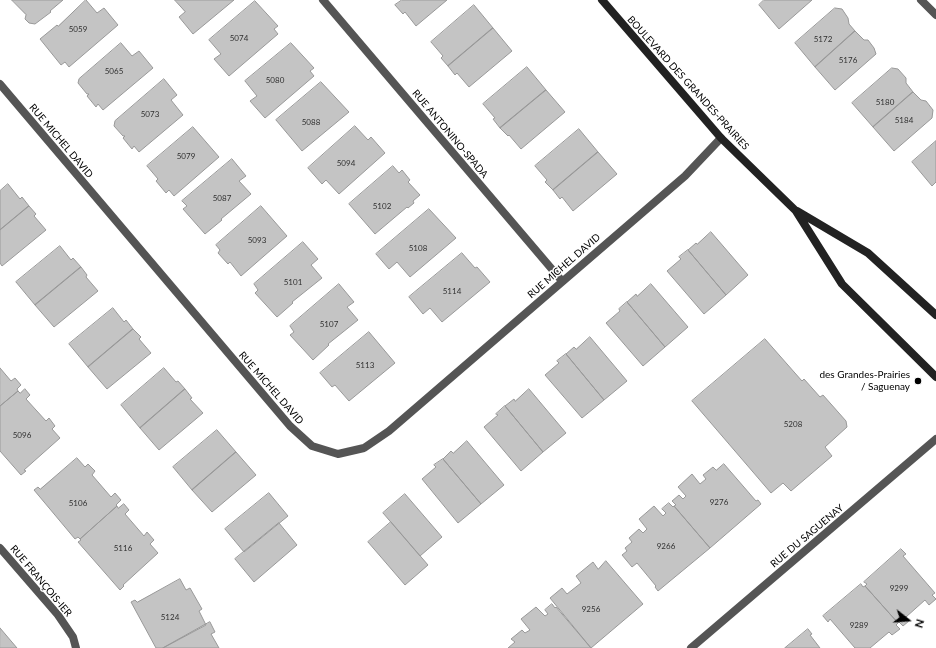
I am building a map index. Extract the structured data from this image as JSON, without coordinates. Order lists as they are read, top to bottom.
{
  "streets": {
    "main road": ["BOULEVARD DES GRANDES-PRAIRIES"],
    "street": [
      "RUE ANTONINO-SPADA",
      "RUE MICHEL DAVID",
      "RUE DU SAGUENAY",
      "RUE FRANÇOIS-IER"
    ]
  },
  "crossings": [
    ["BOULEVARD DES GRANDES-PRAIRIES", "RUE MICHEL DAVID"],
    ["RUE ANTONINO-SPADA", "RUE MICHEL DAVID"]
  ],
  "places": ["des Grandes-Prairies / Saguenay"],
  "house_numbers": [
    "5059",
    "5074",
    "5172",
    "5176",
    "5065",
    "5080",
    "5180",
    "5073",
    "5184",
    "5088",
    "5079",
    "5094",
    "5087",
    "5102",
    "5093",
    "5108",
    "5101",
    "5114",
    "5107",
    "5113",
    "5208",
    "5096",
    "9276",
    "5106",
    "9266",
    "5116",
    "9299",
    "9256",
    "5124",
    "9289"
  ],
  "north": "right"
}
